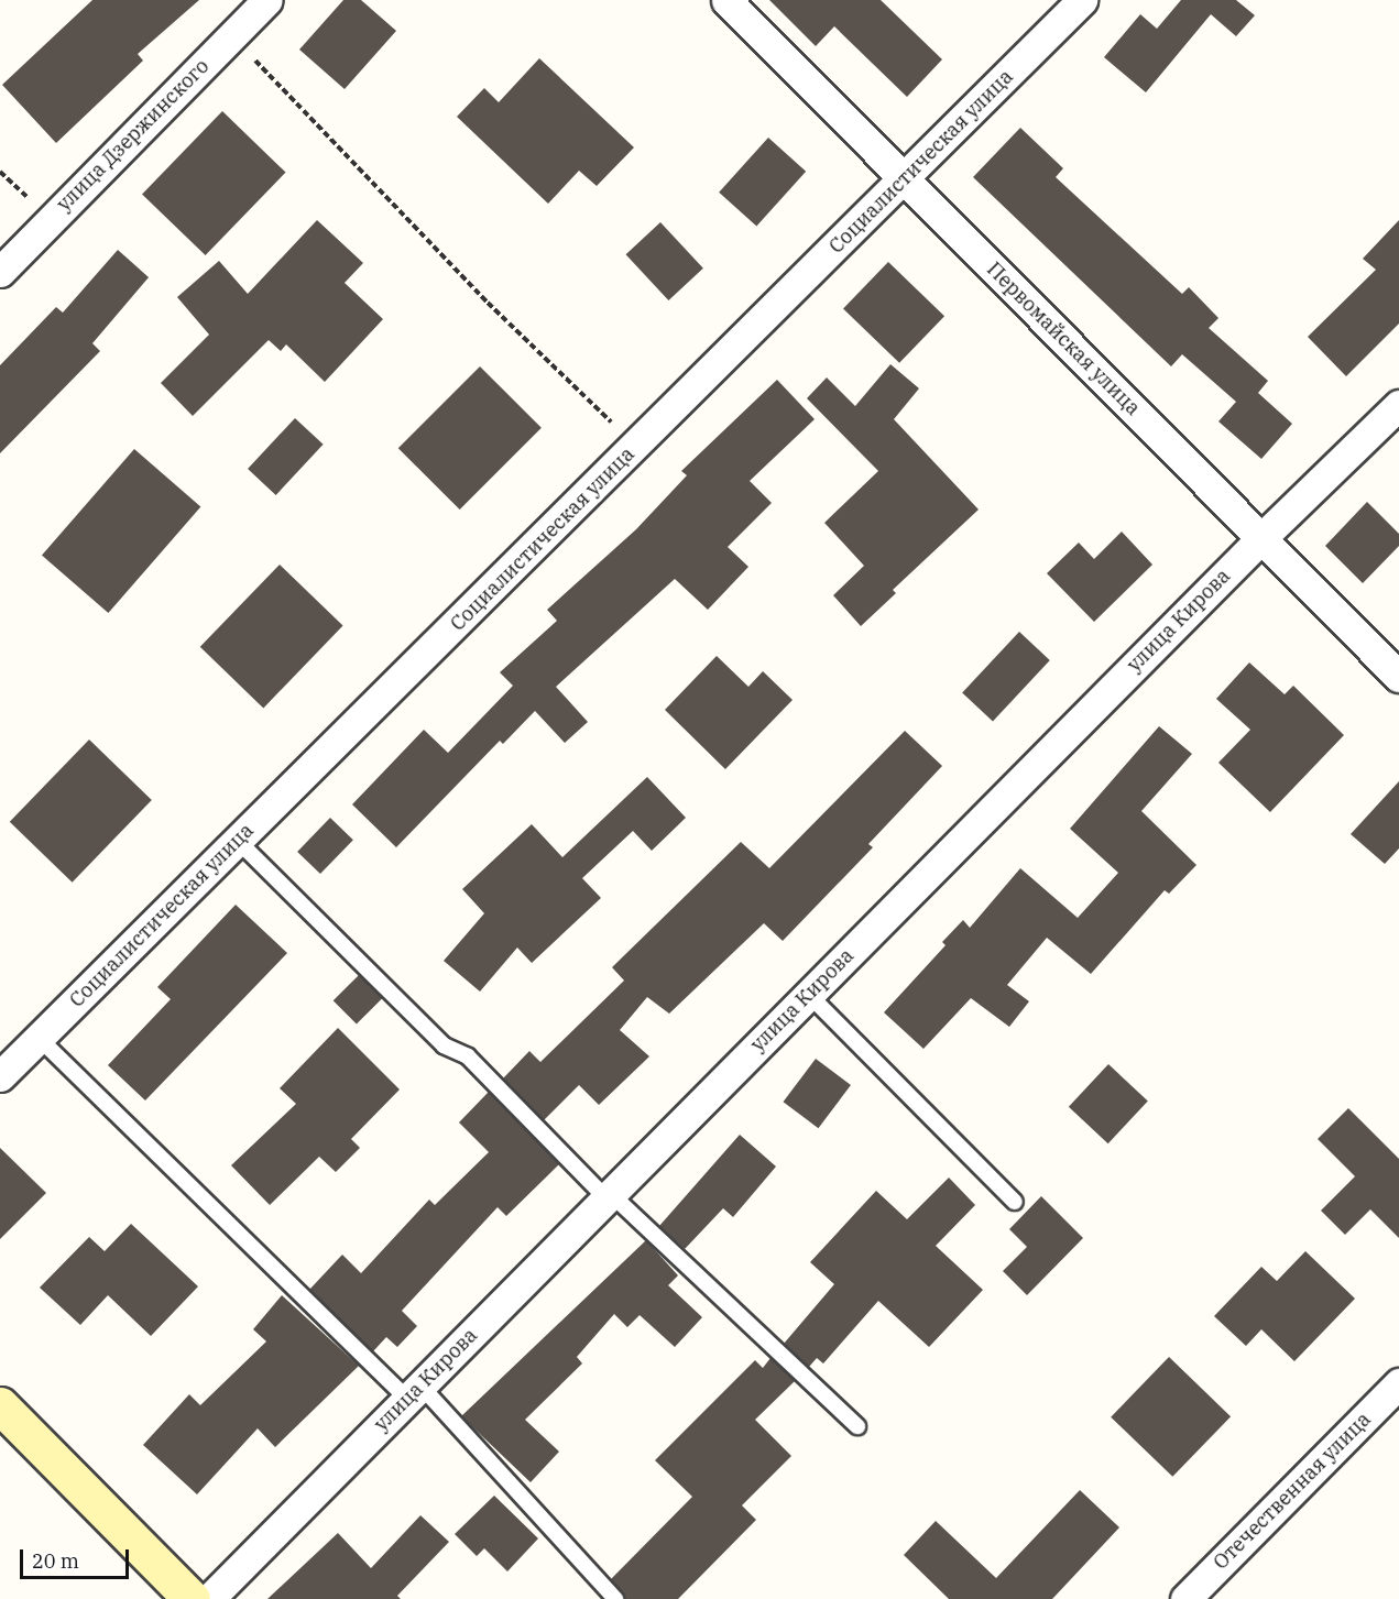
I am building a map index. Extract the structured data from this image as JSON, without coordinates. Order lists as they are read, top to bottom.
{
  "streets": {
    "street": [
      "улица Дзержинского",
      "Социалистическая улица",
      "Первомайская улица",
      "улица Кирова",
      "Отечественная улица"
    ]
  },
  "crossings": [
    ["Социалистическая улица", "Первомайская улица"],
    ["Первомайская улица", "улица Кирова"]
  ],
  "scale_bar": "20 m"
}
